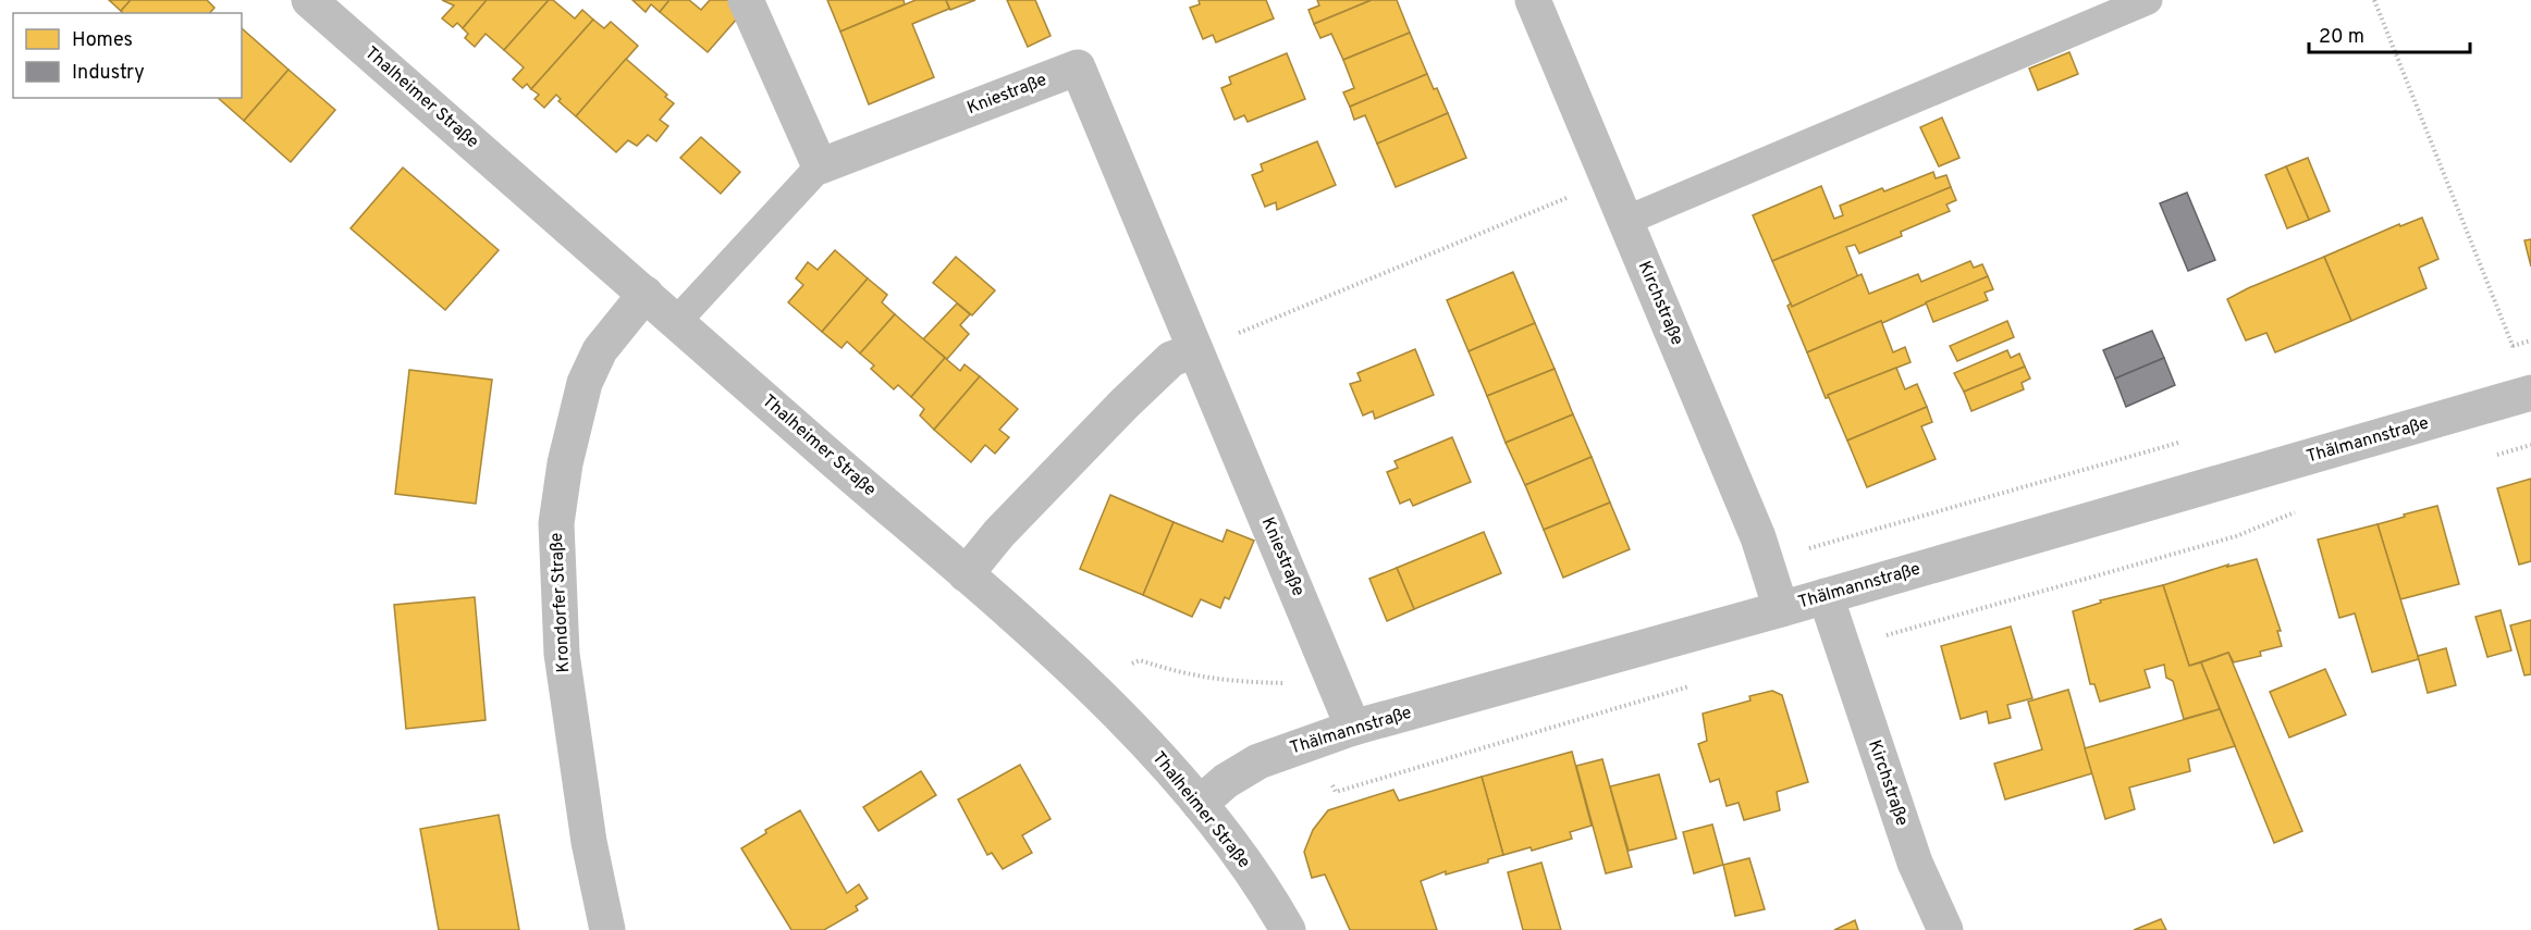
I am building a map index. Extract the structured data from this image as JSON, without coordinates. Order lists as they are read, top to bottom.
{
  "streets": {
    "street": [
      "Kniestraße",
      "Thalheimer Straße",
      "Kirchstraße",
      "Thälmannstraße",
      "Krondorfer Straße"
    ]
  },
  "crossings": [
    ["Kniestraße", "Thälmannstraße"],
    ["Thalheimer Straße", "Thälmannstraße"],
    ["Thalheimer Straße", "Krondorfer Straße"],
    ["Kirchstraße", "Thälmannstraße"]
  ],
  "legend": ["Homes", "Industry"],
  "scale_bar": "20 m"
}
